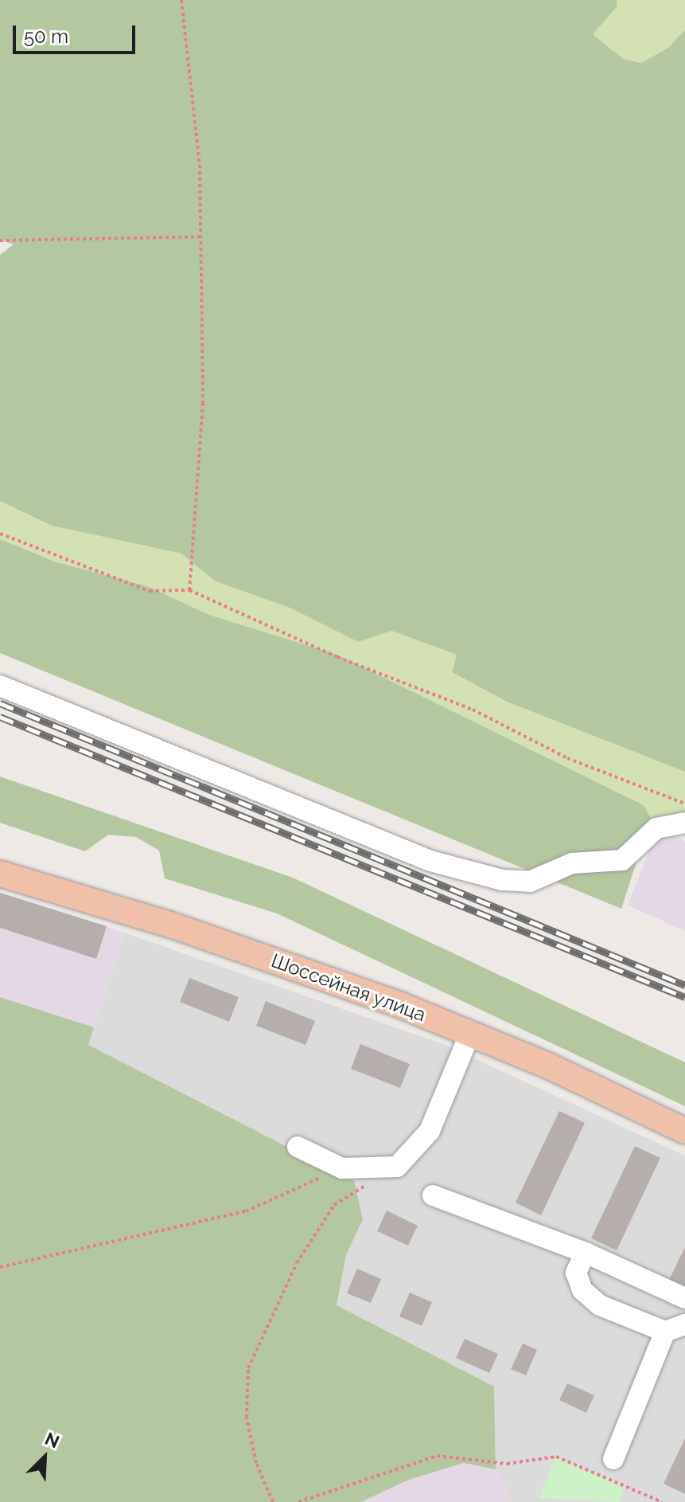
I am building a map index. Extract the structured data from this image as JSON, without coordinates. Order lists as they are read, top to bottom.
{
  "streets": {
    "main road": ["Шоссейная улица"]
  },
  "scale_bar": "50 m",
  "north": "top right"
}
